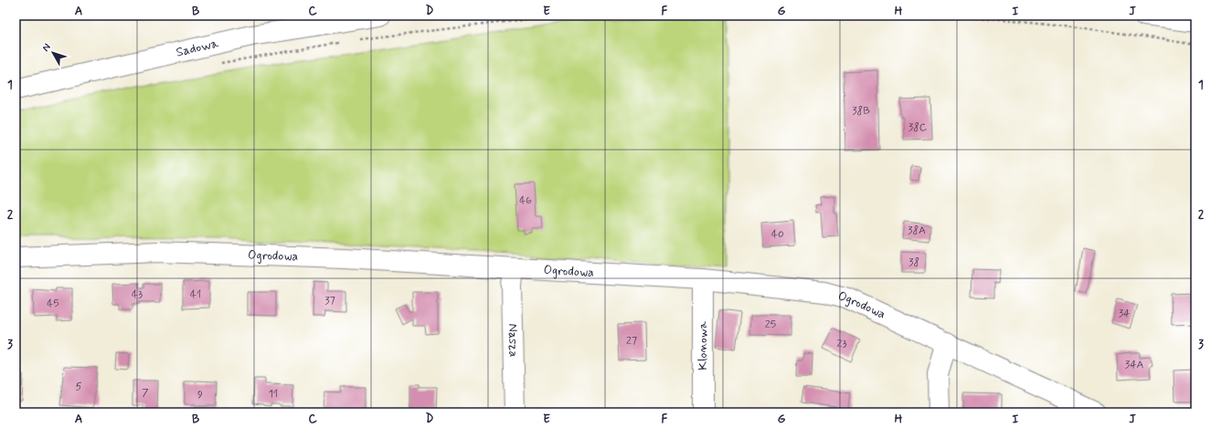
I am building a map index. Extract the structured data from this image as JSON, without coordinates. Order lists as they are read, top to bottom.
{
  "streets": {
    "street": [
      "Sadowa",
      "Ogrodowa",
      "Nasza",
      "Klonowa"
    ]
  },
  "crossings": [
    ["Ogrodowa", "Nasza"],
    ["Ogrodowa", "Klonowa"]
  ],
  "house_numbers": [
    "38B",
    "38C",
    "46",
    "38A",
    "40",
    "38",
    "43",
    "41",
    "37",
    "45",
    "34",
    "25",
    "27",
    "23",
    "34A",
    "5",
    "7",
    "11",
    "9"
  ],
  "north": "top left",
  "grid": {
    "columns": [
      "A",
      "B",
      "C",
      "D",
      "E",
      "F",
      "G",
      "H",
      "I",
      "J"
    ],
    "rows": ["1", "2", "3"]
  }
}
